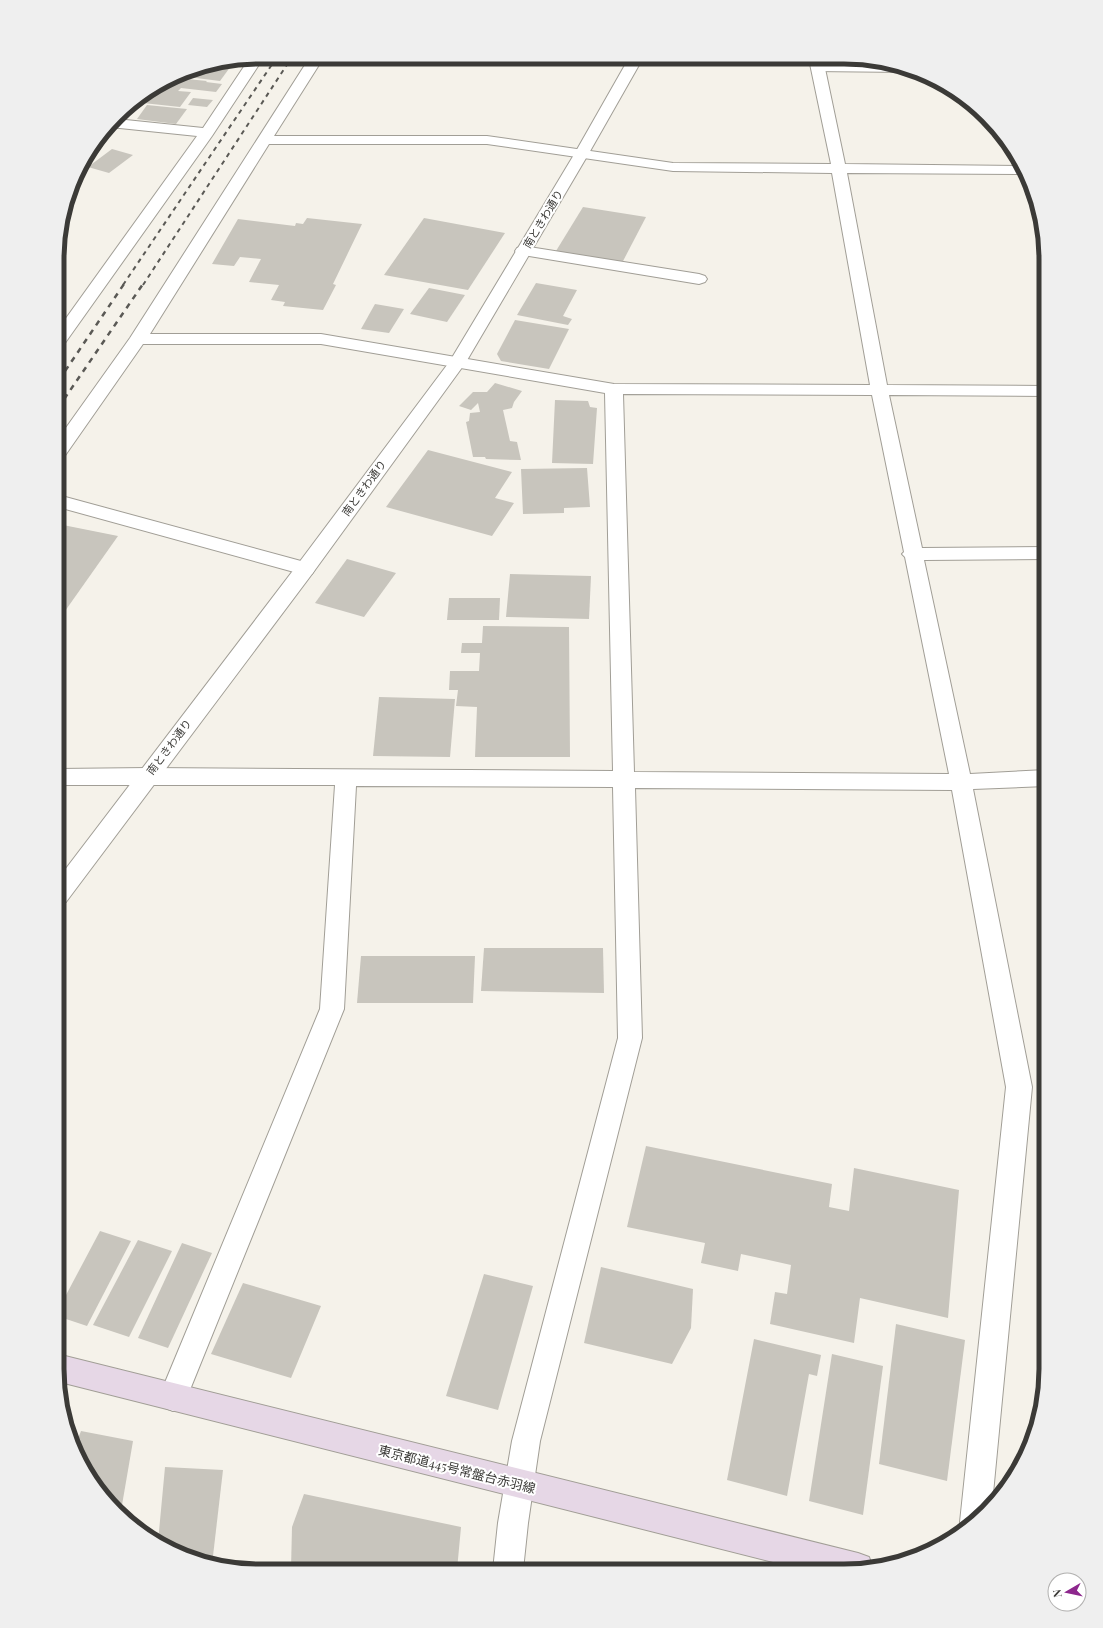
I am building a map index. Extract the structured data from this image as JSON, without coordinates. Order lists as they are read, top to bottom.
{
  "streets": {
    "main road": ["東京都道445号常盤台赤羽線"],
    "street": ["南ときわ通り"]
  },
  "north": "left"
}
